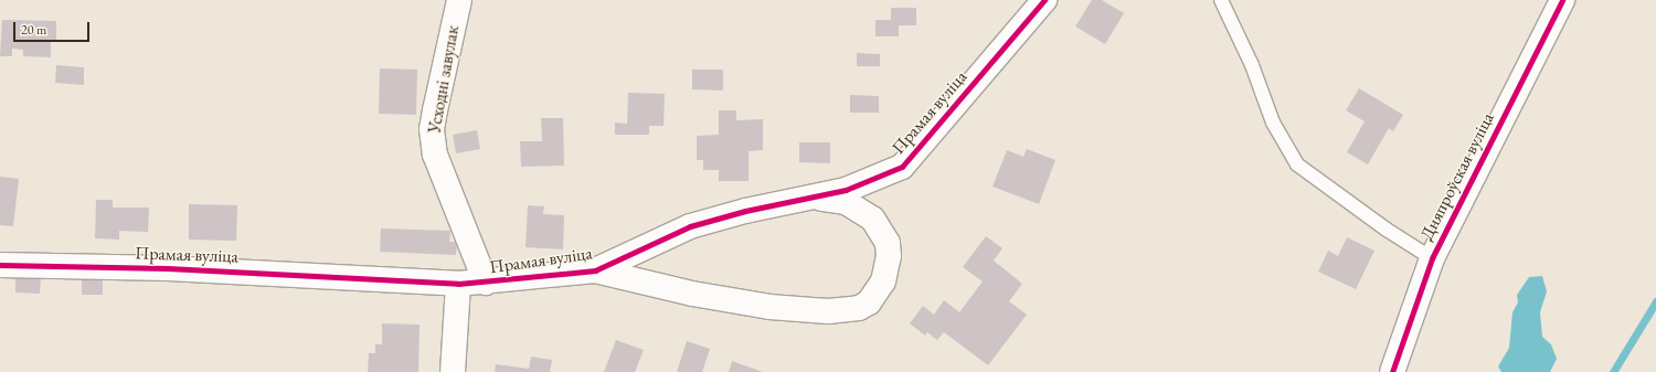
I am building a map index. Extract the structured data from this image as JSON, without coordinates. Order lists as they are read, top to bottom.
{
  "streets": {
    "street": ["Усходні завулак", "Прамая вуліца", "Дняпроўская вуліца"]
  },
  "crossings": [
    ["Усходні завулак", "Прамая вуліца"]
  ],
  "scale_bar": "20 m"
}
